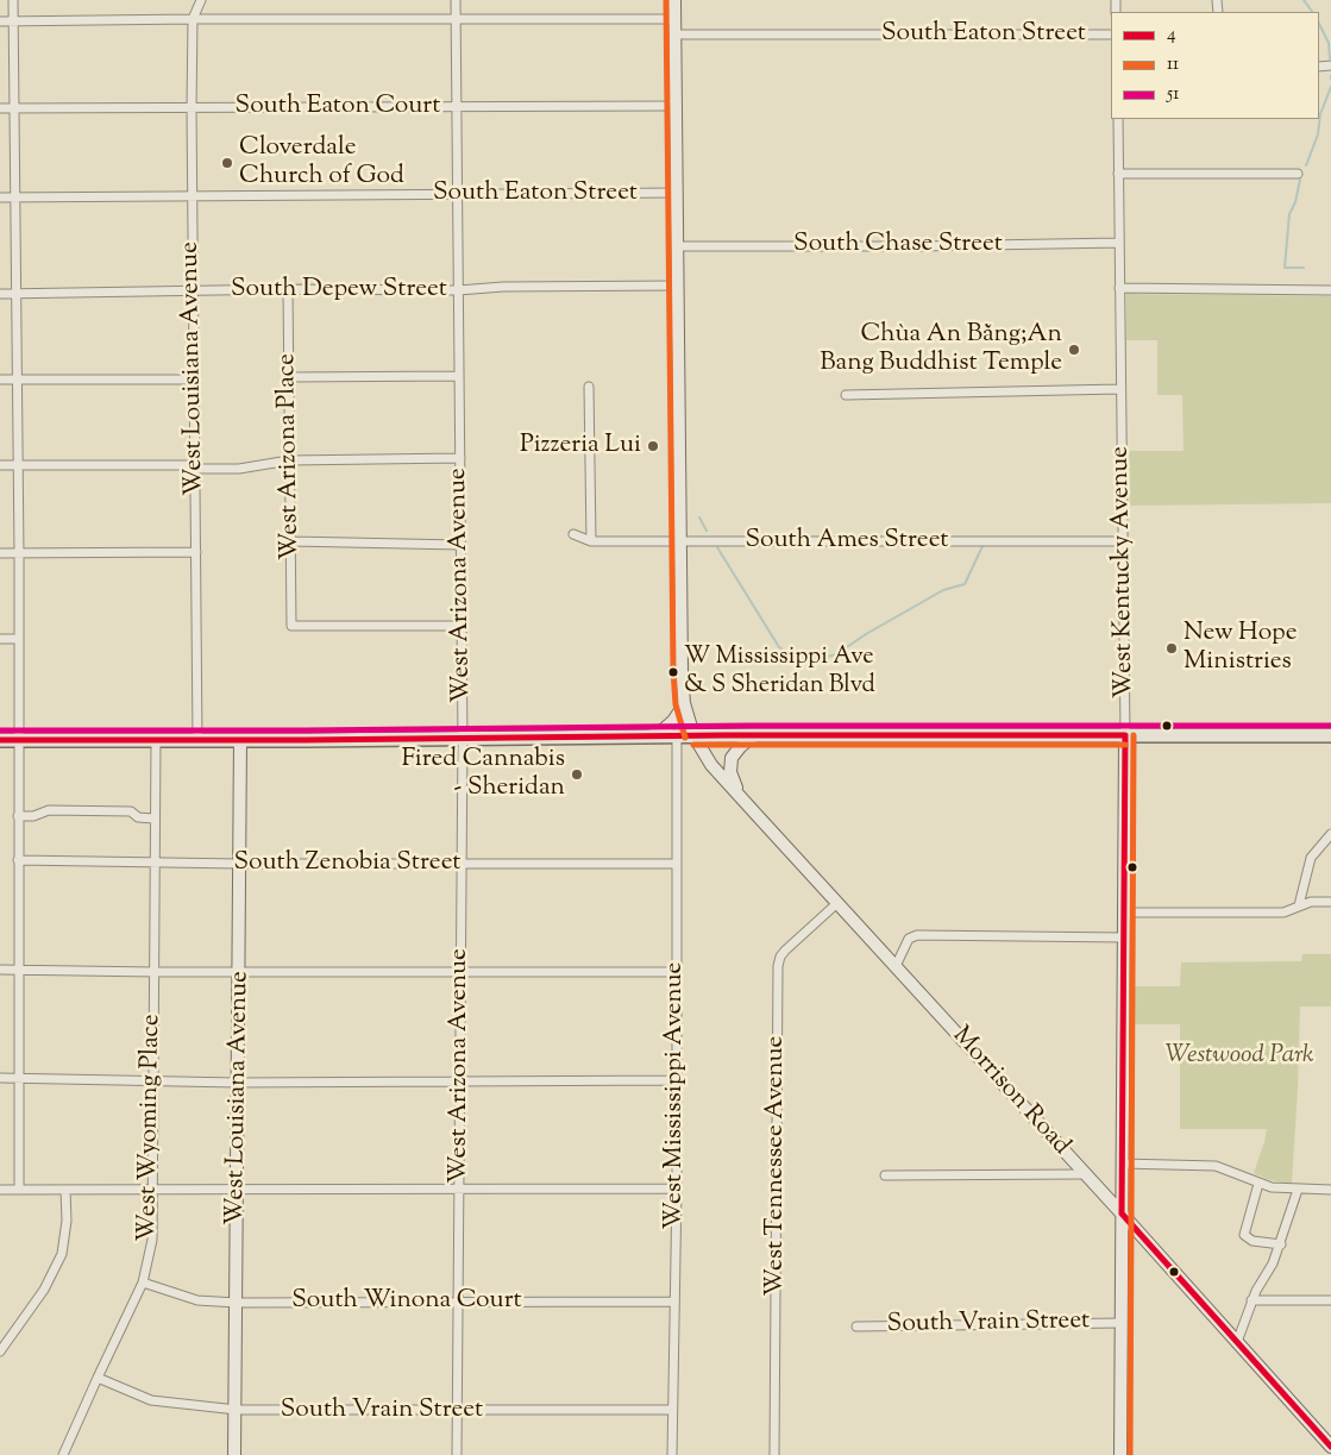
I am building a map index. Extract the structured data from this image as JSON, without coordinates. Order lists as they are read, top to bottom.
{
  "streets": {
    "main road": ["West Louisiana Avenue", "West Kentucky Avenue", "Morrison Road"],
    "street": [
      "South Eaton Street",
      "South Eaton Court",
      "South Chase Street",
      "South Depew Street",
      "West Arizona Place",
      "South Ames Street",
      "West Arizona Avenue",
      "South Zenobia Street",
      "West Mississippi Avenue",
      "West Wyoming Place",
      "West Tennessee Avenue",
      "South Winona Court",
      "South Vrain Street"
    ]
  },
  "crossings": [
    ["South Eaton Street", "West Louisiana Avenue"],
    ["South Eaton Street", "West Arizona Avenue"],
    ["South Eaton Court", "West Louisiana Avenue"],
    ["South Eaton Court", "West Arizona Avenue"],
    ["South Chase Street", "West Kentucky Avenue"],
    ["South Depew Street", "West Louisiana Avenue"],
    ["South Depew Street", "West Arizona Place"],
    ["South Depew Street", "West Arizona Avenue"],
    ["West Louisiana Avenue", "South Zenobia Street"],
    ["West Louisiana Avenue", "South Winona Court"],
    ["West Louisiana Avenue", "South Vrain Street"],
    ["West Arizona Place", "West Arizona Avenue"],
    ["South Ames Street", "West Kentucky Avenue"],
    ["West Kentucky Avenue", "Morrison Road"],
    ["West Kentucky Avenue", "South Vrain Street"],
    ["West Arizona Avenue", "South Zenobia Street"],
    ["West Arizona Avenue", "South Winona Court"],
    ["West Arizona Avenue", "South Vrain Street"],
    ["South Zenobia Street", "West Mississippi Avenue"],
    ["South Zenobia Street", "West Wyoming Place"],
    ["Morrison Road", "West Tennessee Avenue"],
    ["West Mississippi Avenue", "South Winona Court"],
    ["West Mississippi Avenue", "South Vrain Street"],
    ["West Wyoming Place", "South Winona Court"],
    ["West Wyoming Place", "South Vrain Street"]
  ],
  "parks": ["Westwood Park"],
  "places": [
    "Cloverdale Church of God",
    "Chùa An Bằng;An Bang Buddhist Temple",
    "Pizzeria Lui",
    "New Hope Ministries",
    "W Mississippi Ave & S Sheridan Blvd",
    "Fired Cannabis - Sheridan"
  ],
  "lines": ["transit line 11", "transit line 51", "transit line 4"],
  "legend": ["4", "11", "51"]
}
